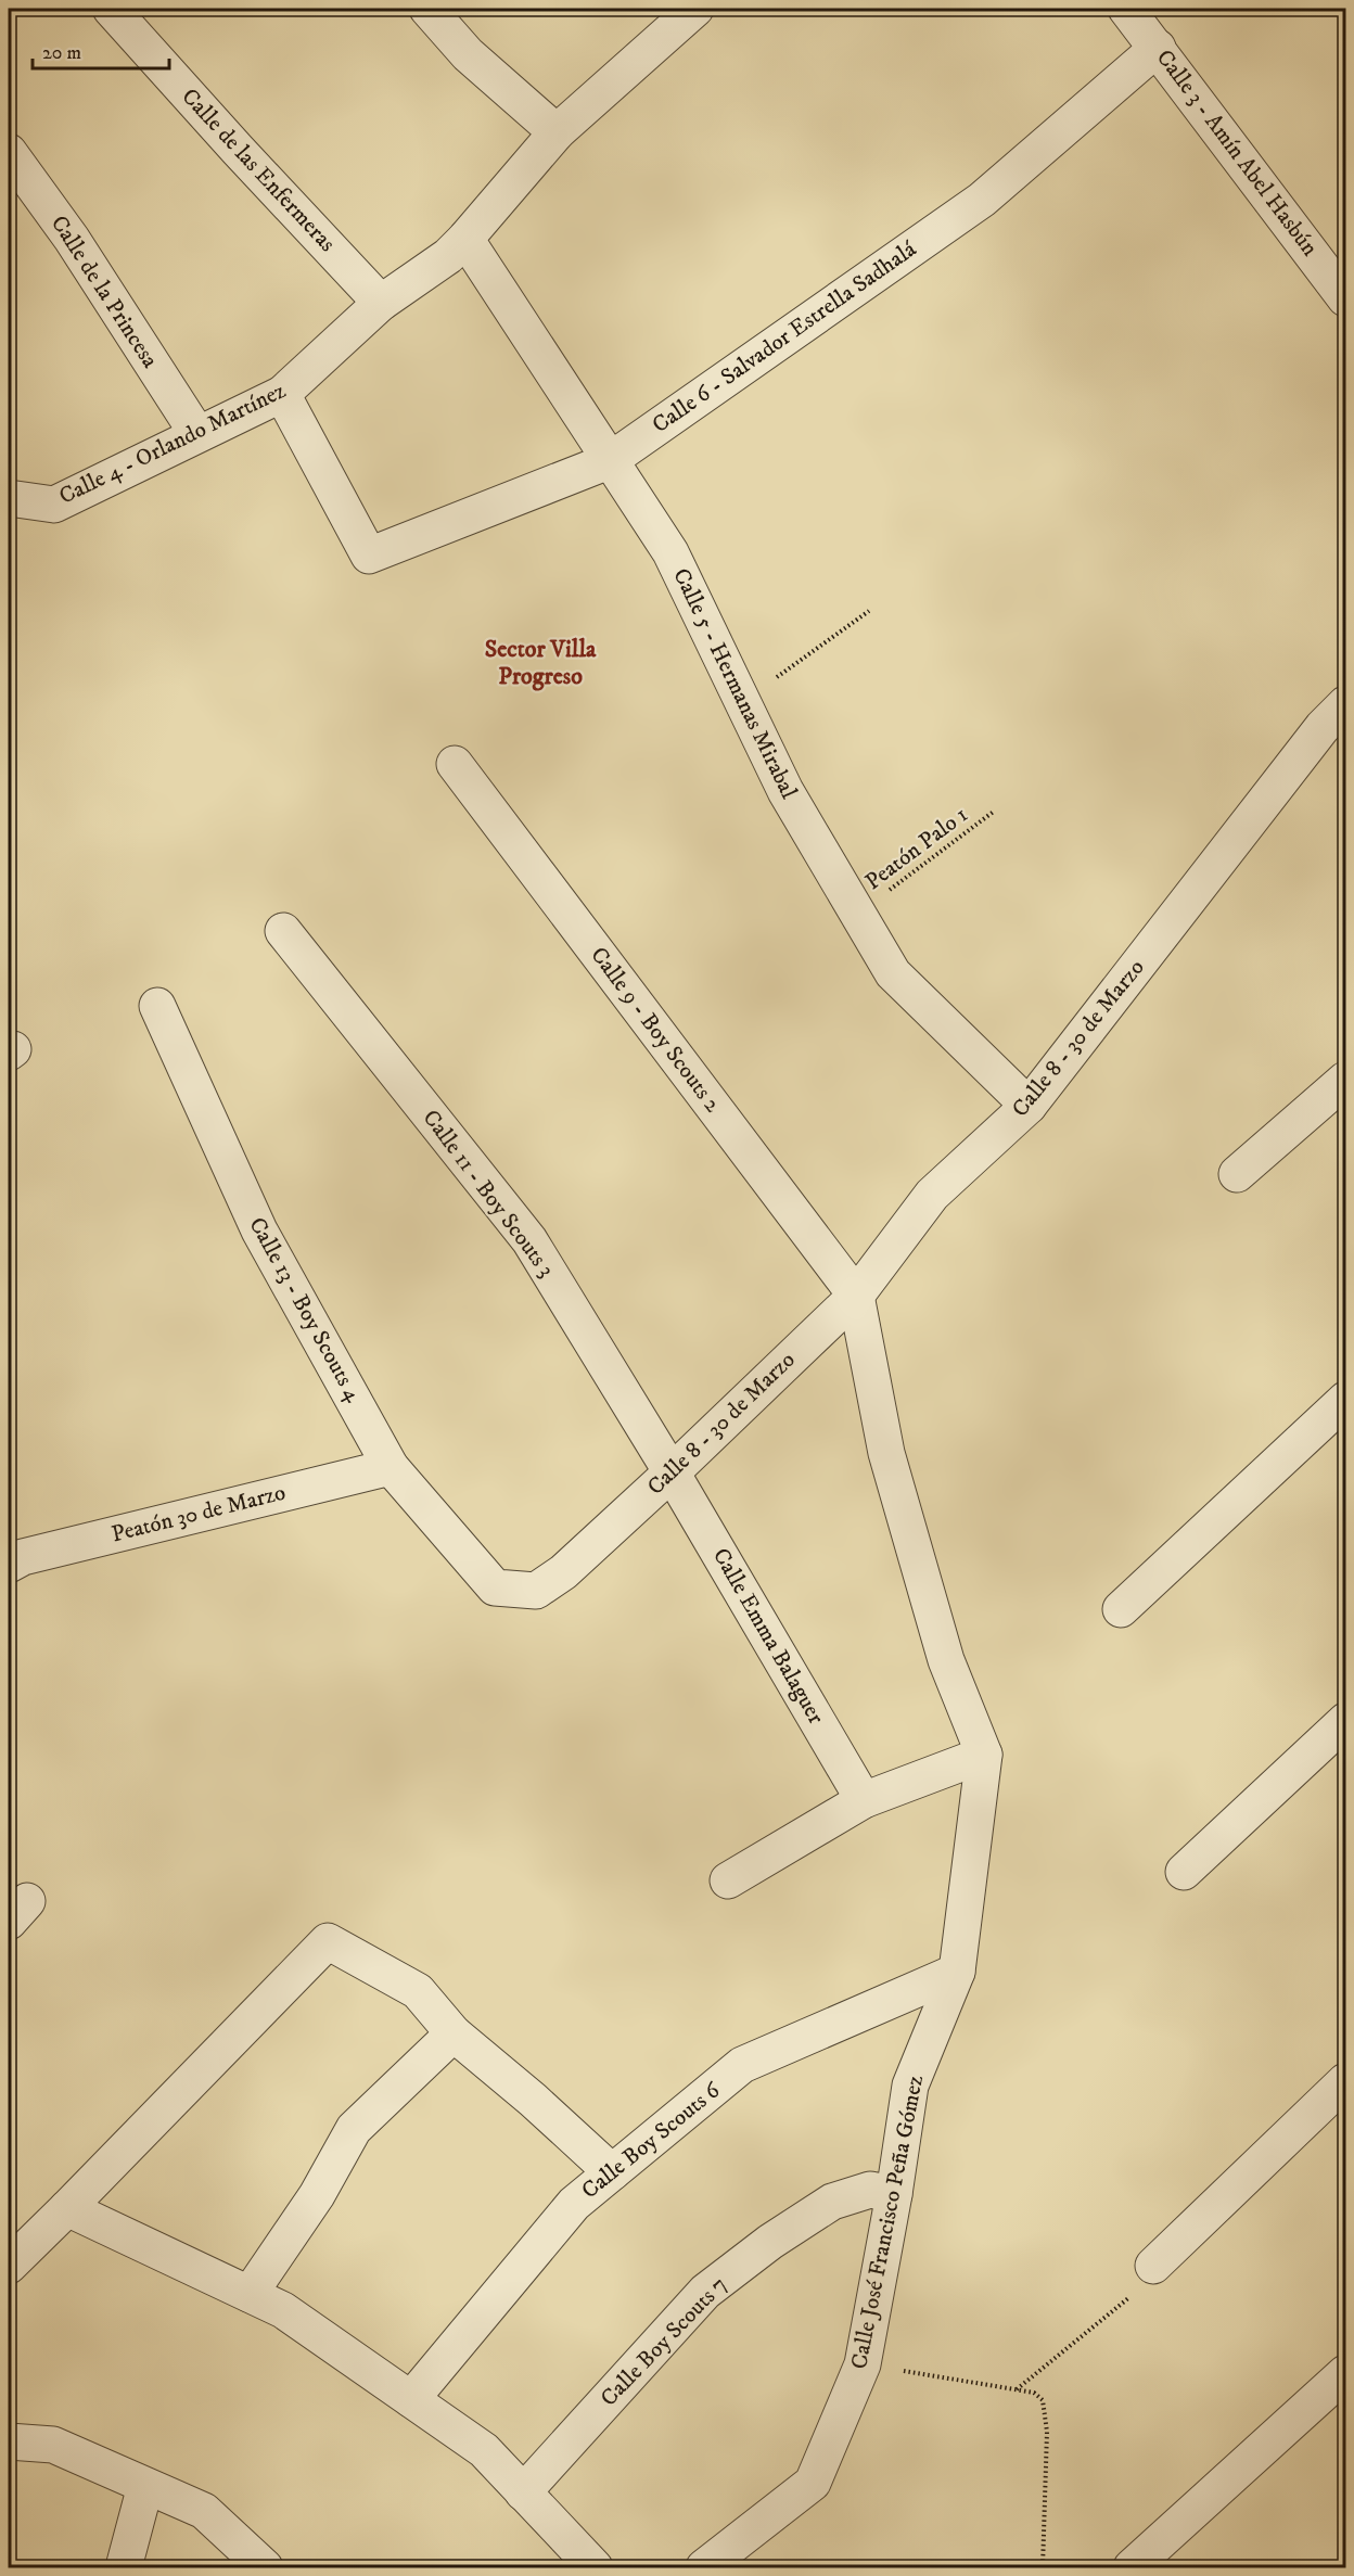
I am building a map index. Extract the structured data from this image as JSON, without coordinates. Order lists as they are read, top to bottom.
{
  "streets": {
    "street": [
      "Calle 3 - Amín Abel Hasbún",
      "Calle de las Enfermeras",
      "Calle de la Princesa",
      "Calle 6 - Salvador Estrella Sadhalá",
      "Calle 4 - Orlando Martínez",
      "Calle 5 - Hermanas Mirabal",
      "Calle 9 - Boy Scouts 2",
      "Calle 8 - 30 de Marzo",
      "Calle 11 - Boy Scouts 3",
      "Calle 13 - Boy Scouts 4",
      "Peatón 30 de Marzo",
      "Calle Emma Balaguer",
      "Calle Boy Scouts 6",
      "Calle José Francisco Peña Gómez",
      "Calle Boy Scouts 7"
    ],
    "path": ["Peatón Palo 1"]
  },
  "crossings": [
    ["Calle 3 - Amín Abel Hasbún", "Calle 6 - Salvador Estrella Sadhalá"],
    ["Calle de las Enfermeras", "Calle 4 - Orlando Martínez"],
    ["Calle de la Princesa", "Calle 4 - Orlando Martínez"],
    ["Calle 6 - Salvador Estrella Sadhalá", "Calle 4 - Orlando Martínez"],
    ["Calle 6 - Salvador Estrella Sadhalá", "Calle 5 - Hermanas Mirabal"],
    ["Calle 4 - Orlando Martínez", "Calle 5 - Hermanas Mirabal"],
    ["Calle 5 - Hermanas Mirabal", "Peatón Palo 1"],
    ["Calle 5 - Hermanas Mirabal", "Calle 8 - 30 de Marzo"],
    ["Calle 9 - Boy Scouts 2", "Calle 8 - 30 de Marzo"],
    ["Calle 9 - Boy Scouts 2", "Calle José Francisco Peña Gómez"],
    ["Calle 8 - 30 de Marzo", "Calle 11 - Boy Scouts 3"],
    ["Calle 8 - 30 de Marzo", "Calle 13 - Boy Scouts 4"],
    ["Calle 8 - 30 de Marzo", "Calle Emma Balaguer"],
    ["Calle 8 - 30 de Marzo", "Calle José Francisco Peña Gómez"],
    ["Calle 11 - Boy Scouts 3", "Calle Emma Balaguer"],
    ["Calle 13 - Boy Scouts 4", "Peatón 30 de Marzo"],
    ["Calle Boy Scouts 6", "Calle José Francisco Peña Gómez"],
    ["Calle José Francisco Peña Gómez", "Calle Boy Scouts 7"]
  ],
  "districts": ["Sector Villa Progreso"],
  "scale_bar": "20 m"
}
